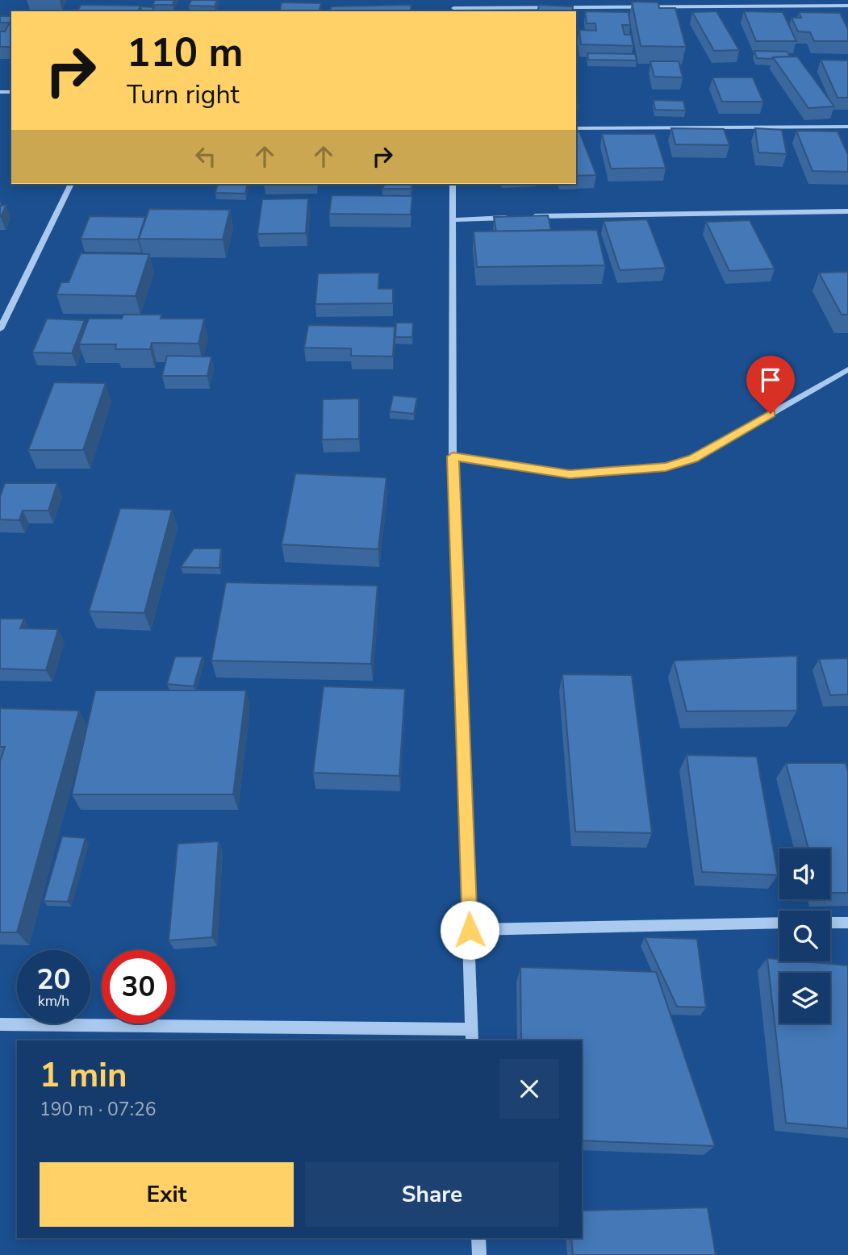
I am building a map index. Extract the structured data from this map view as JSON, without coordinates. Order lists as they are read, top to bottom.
{
  "page": {
    "turn": ["110 m", "Turn right"],
    "speed": "20 km/h",
    "limit": "30",
    "heading": ["1 min", "190 m · 07:26"],
    "buttons": ["Exit", "Share"]
  }
}
